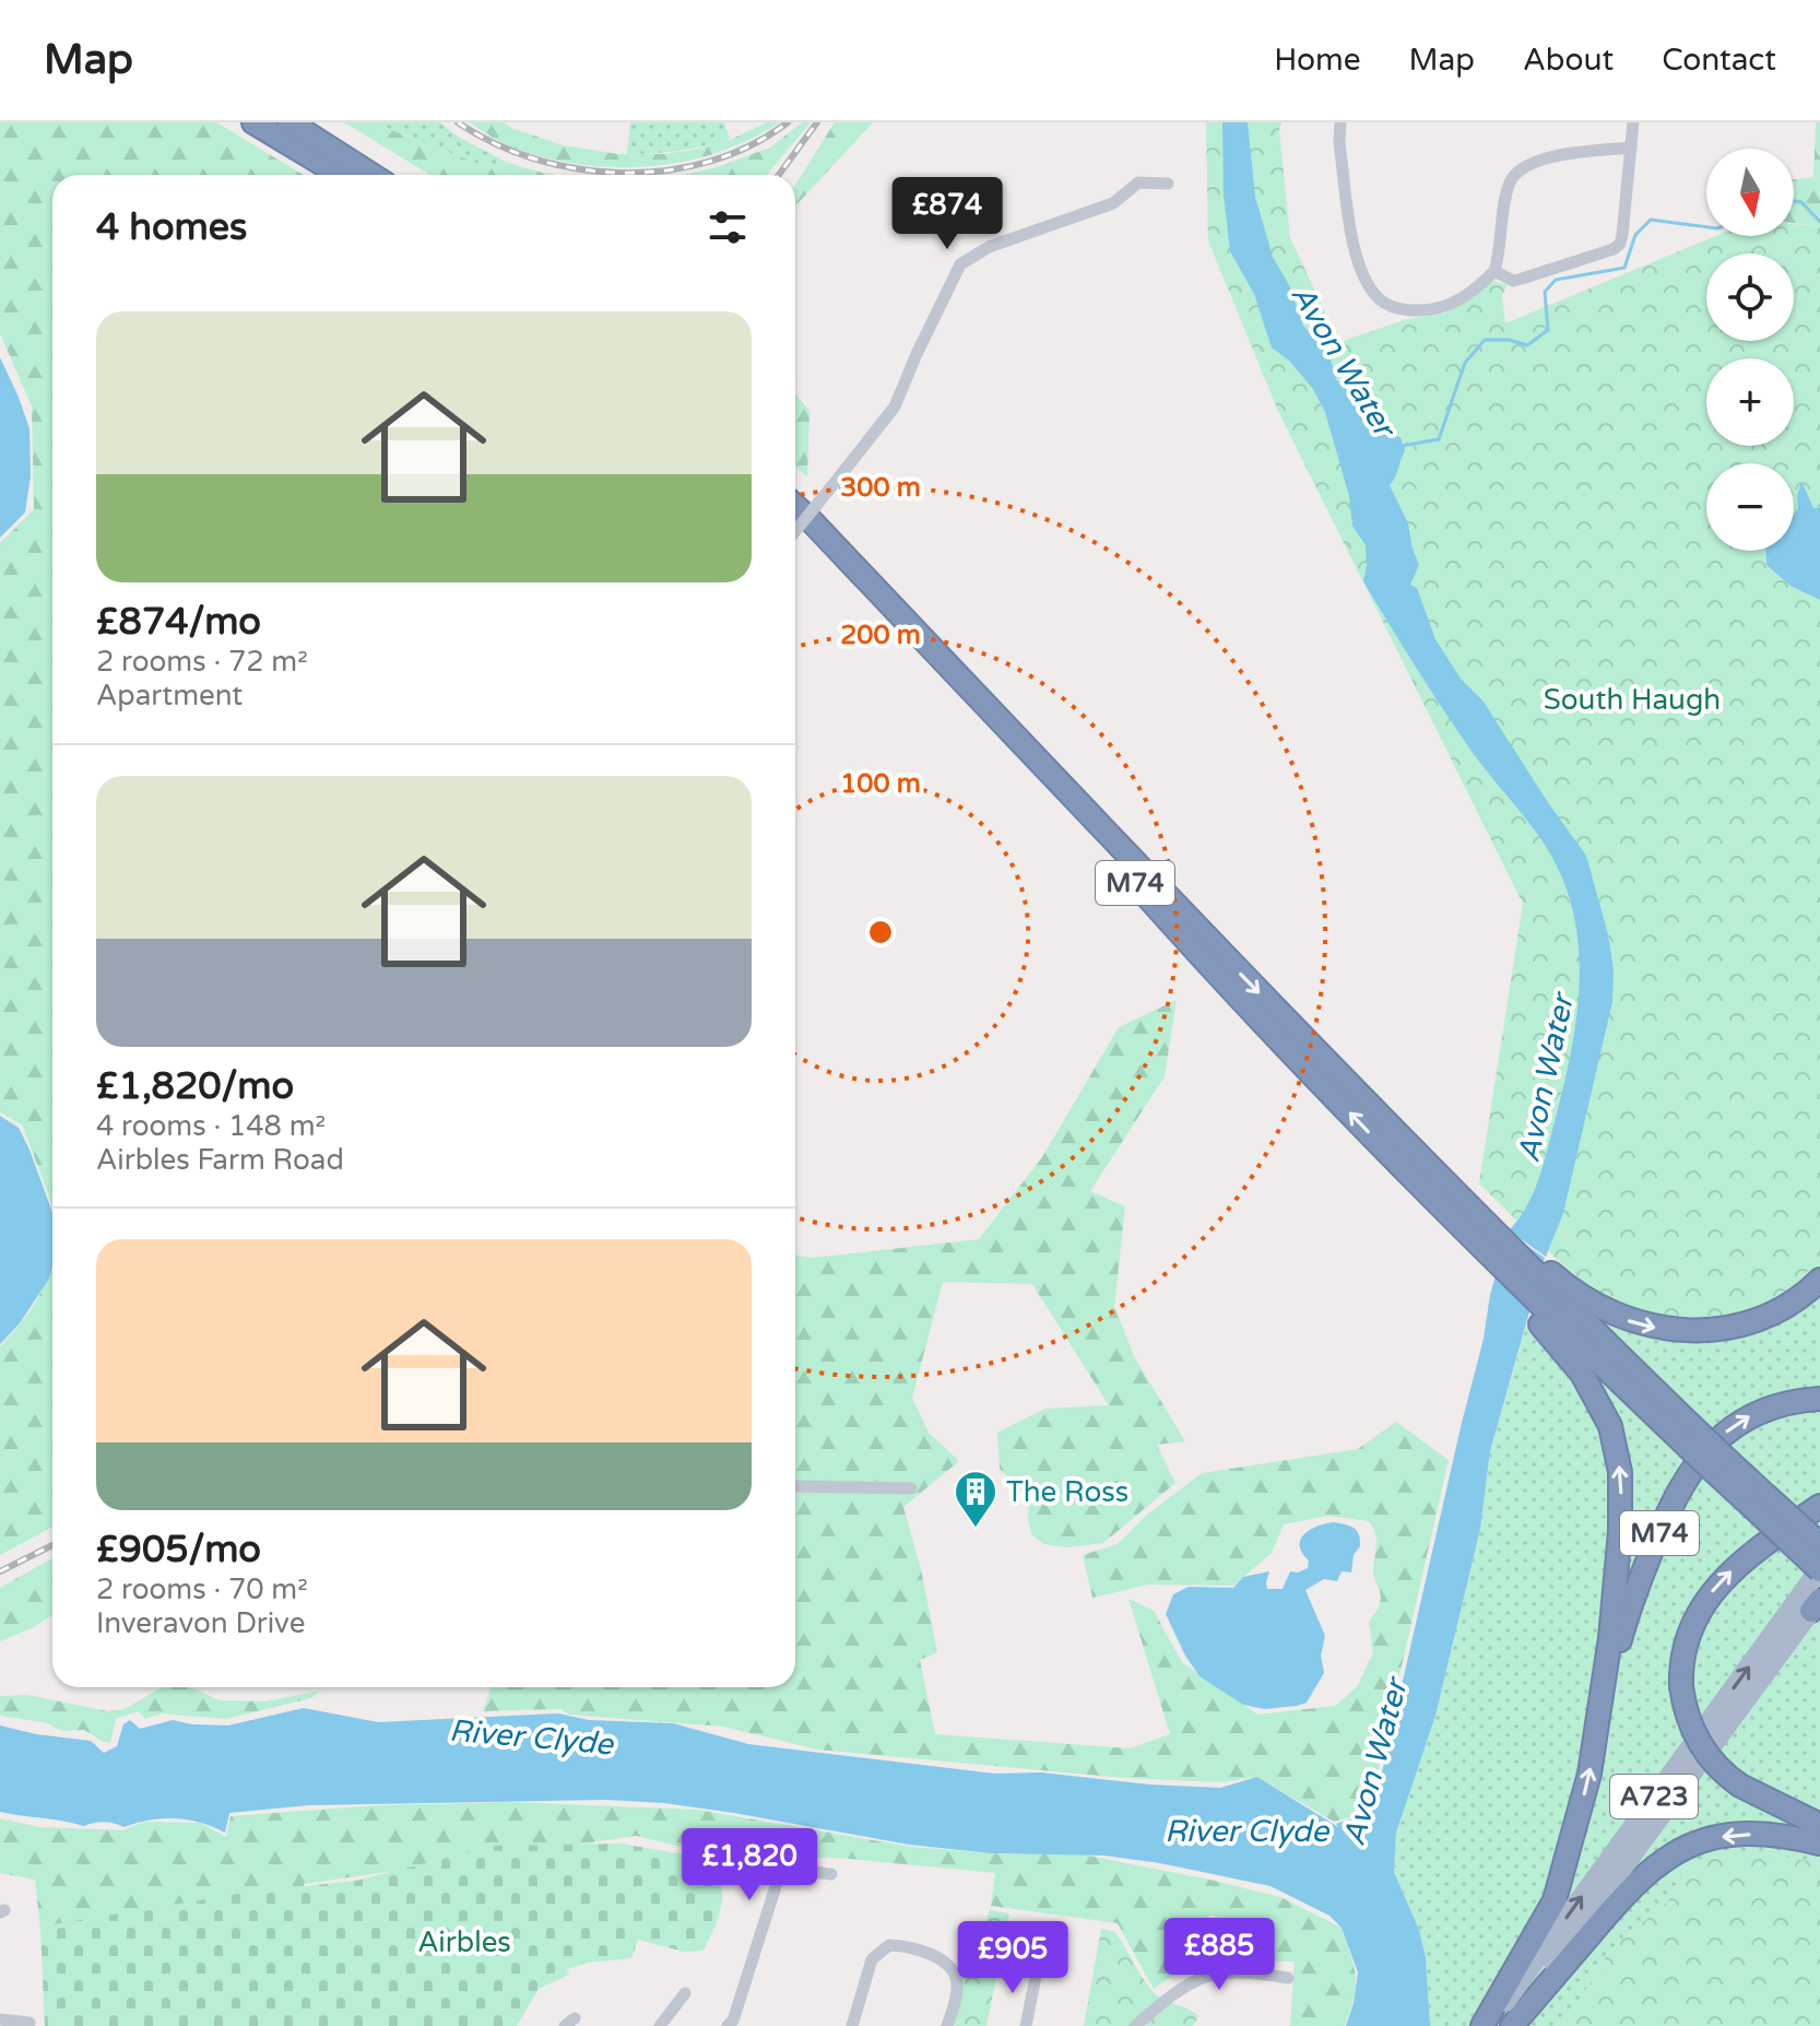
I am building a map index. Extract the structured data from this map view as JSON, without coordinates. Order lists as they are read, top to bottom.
{
  "streets": {
    "highway": ["M74"],
    "main road": ["A723"]
  },
  "crossings": [
    ["M74", "A723"]
  ],
  "water": ["Avon Water", "River Clyde"],
  "parks": ["South Haugh", "Airbles"],
  "places": {
    "building": ["The Ross"]
  },
  "north": "bottom",
  "page": {
    "header": "Map",
    "nav": [
      "Home",
      "Map",
      "About",
      "Contact"
    ],
    "map_buttons": ["+", "−"],
    "heading": "4 homes",
    "price": [
      "£874",
      "£1,820",
      "£885",
      "£905"
    ],
    "list": [
      {
        "name": "£874/mo",
        "note": "2 rooms · 72 m² · Apartment"
      },
      {
        "name": "£1,820/mo",
        "note": "4 rooms · 148 m² · Airbles Farm Road"
      },
      {
        "name": "£905/mo",
        "note": "2 rooms · 70 m² · Inveravon Drive"
      }
    ]
  },
  "rings": ["300 m", "200 m", "100 m"]
}
